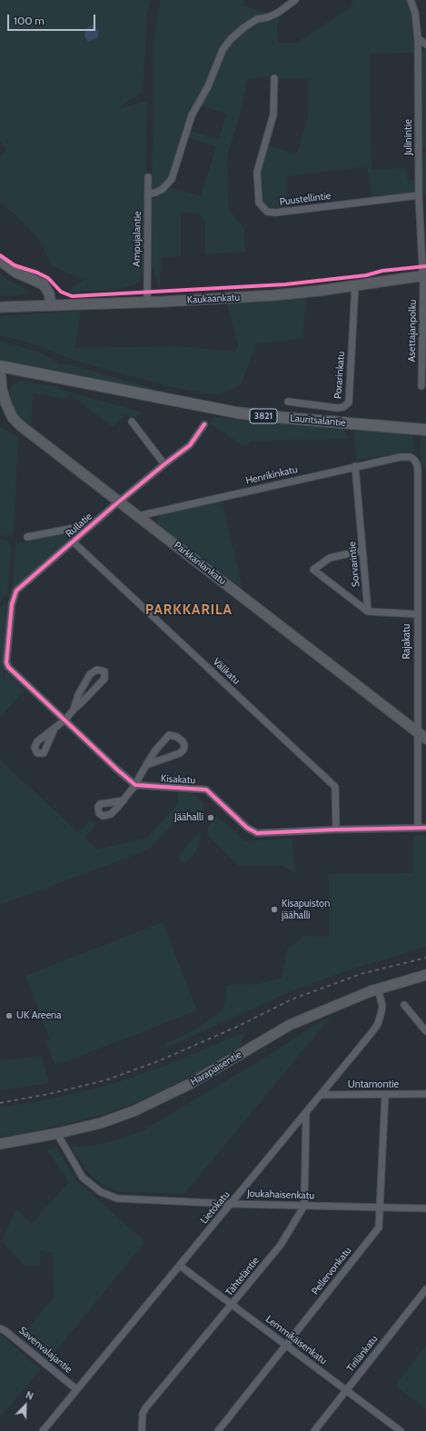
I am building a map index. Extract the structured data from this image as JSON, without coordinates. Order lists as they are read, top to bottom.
{
  "streets": {
    "main road": ["3821", "Lauritsalantie"],
    "street": [
      "Julinintie",
      "Puustellintie",
      "Ampujalantie",
      "Kaukaankatu",
      "Asettajanpolku",
      "Porarinkatu",
      "Henrikinkatu",
      "Rullatie",
      "Parkkarilankatu",
      "Sorvarintie",
      "Rajakatu",
      "Välikatu",
      "Kisakatu",
      "Harapaisentie",
      "Untamontie",
      "Joukahaisenkatu",
      "Lietokatu",
      "Pellervonkatu",
      "Tähteläntie",
      "Lemmikäisenkatu",
      "Savenvalajantie",
      "Tirilänkatu"
    ]
  },
  "crossings": [
    ["Julinintie", "Puustellintie"],
    ["Julinintie", "Kaukaankatu"],
    ["Julinintie", "Asettajanpolku"],
    ["Ampujalantie", "Kaukaankatu"],
    ["Kaukaankatu", "Asettajanpolku"],
    ["Kaukaankatu", "Porarinkatu"],
    ["Lauritsalantie", "Parkkarilankatu"],
    ["Henrikinkatu", "Parkkarilankatu"],
    ["Henrikinkatu", "Sorvarintie"],
    ["Henrikinkatu", "Rajakatu"],
    ["Rullatie", "Parkkarilankatu"],
    ["Rullatie", "Välikatu"],
    ["Parkkarilankatu", "Rajakatu"],
    ["Rajakatu", "Kisakatu"],
    ["Välikatu", "Kisakatu"],
    ["Harapaisentie", "Joukahaisenkatu"],
    ["Harapaisentie", "Lietokatu"],
    ["Untamontie", "Lietokatu"],
    ["Untamontie", "Pellervonkatu"],
    ["Joukahaisenkatu", "Lietokatu"],
    ["Joukahaisenkatu", "Pellervonkatu"],
    ["Joukahaisenkatu", "Tähteläntie"],
    ["Lietokatu", "Lemmikäisenkatu"],
    ["Lietokatu", "Savenvalajantie"],
    ["Pellervonkatu", "Lemmikäisenkatu"],
    ["Tähteläntie", "Lemmikäisenkatu"],
    ["Lemmikäisenkatu", "Tirilänkatu"]
  ],
  "districts": ["PARKKARILA"],
  "places": ["Jäähalli", "Kisapuiston jäähalli", "UK Areena"],
  "scale_bar": "100 m",
  "north": "top right"
}
